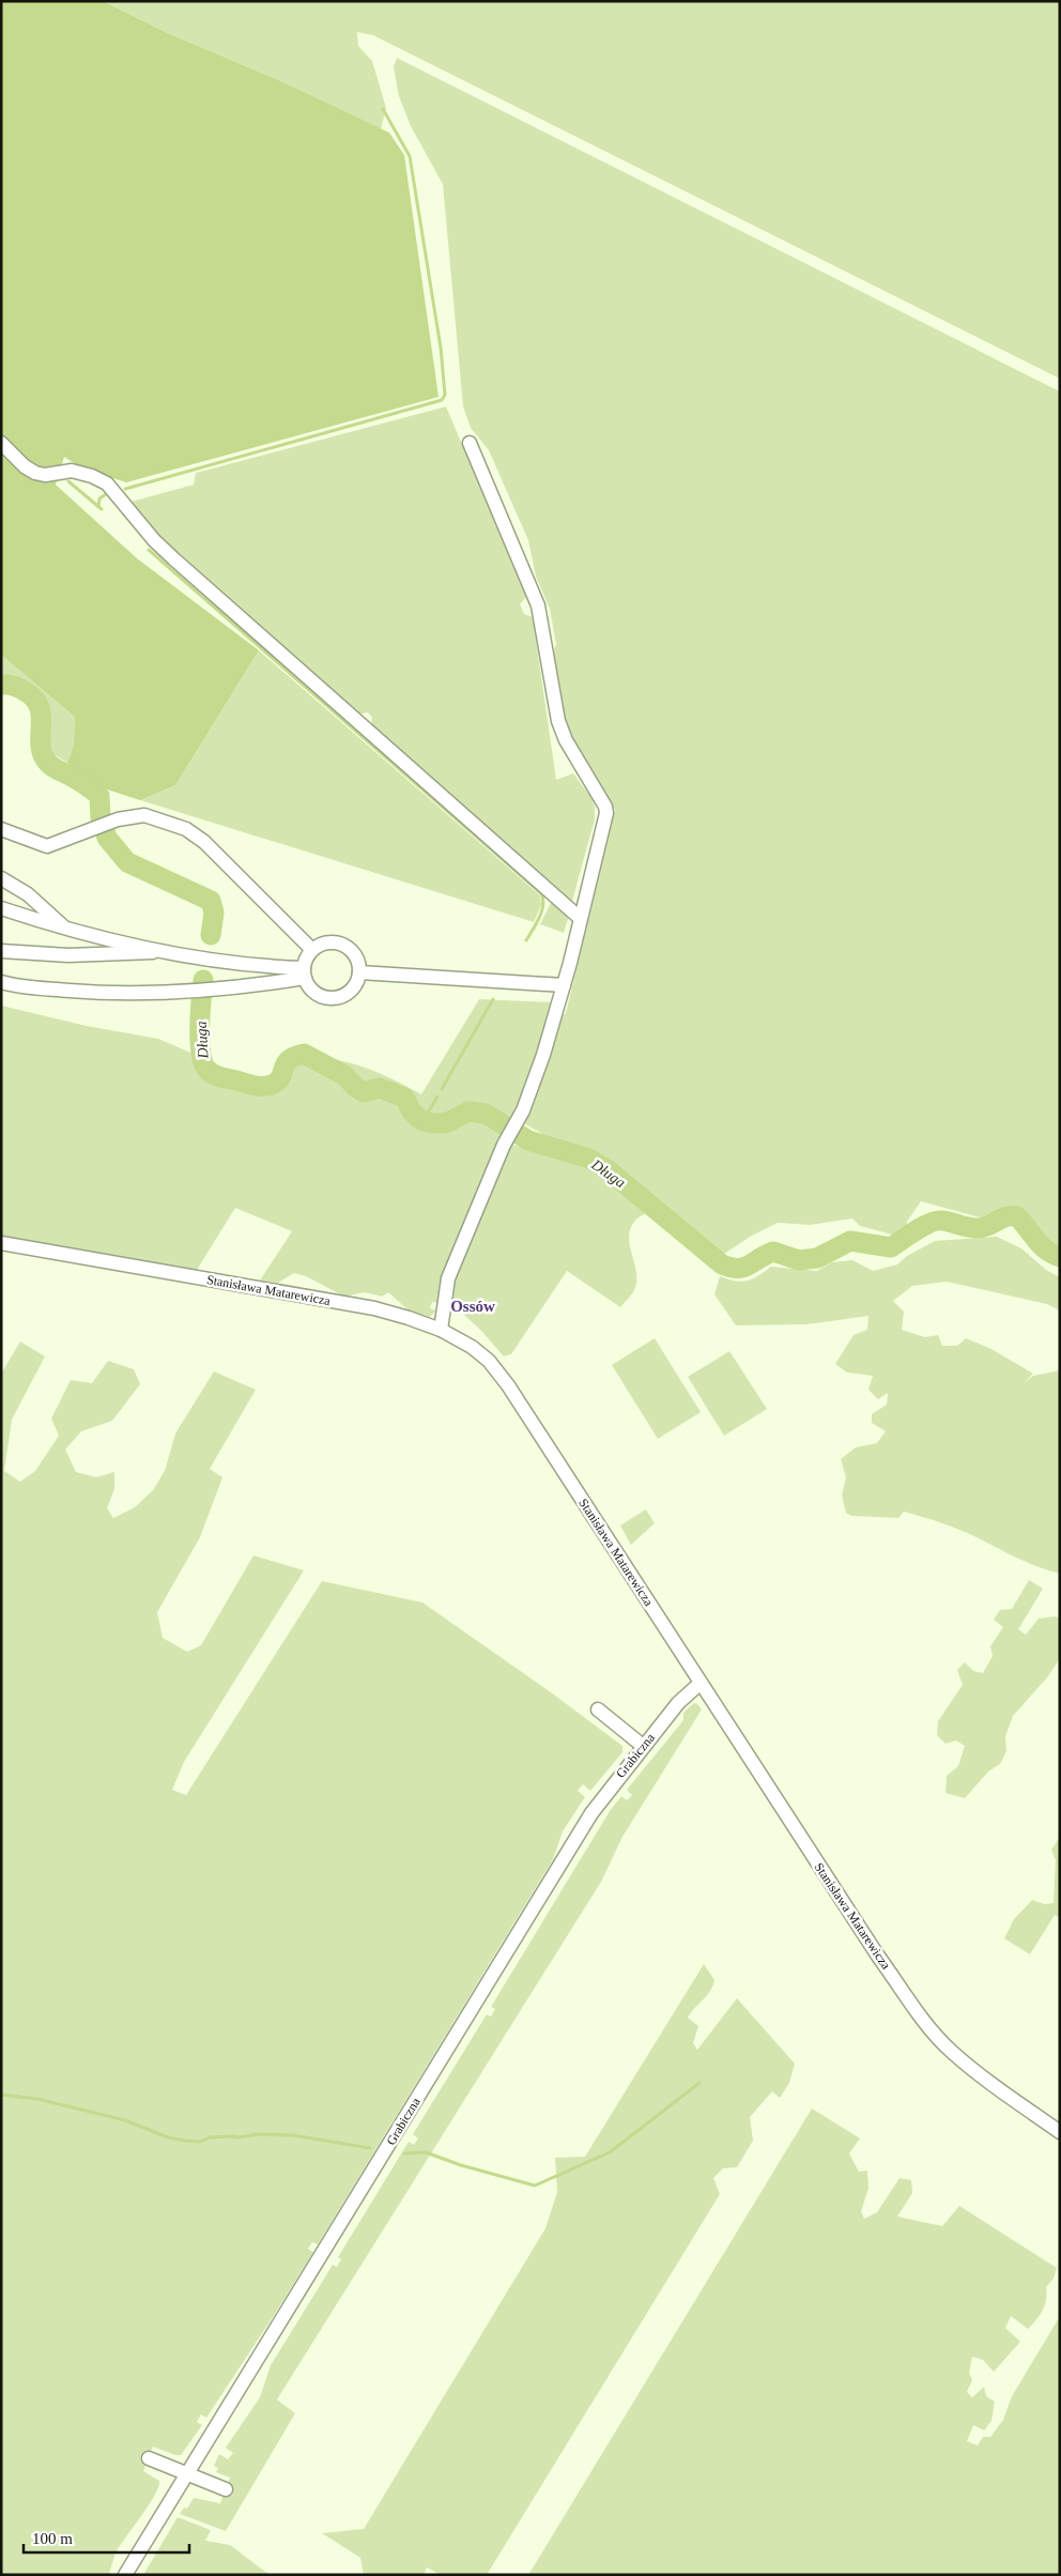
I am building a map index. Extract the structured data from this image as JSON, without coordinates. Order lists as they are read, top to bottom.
{
  "streets": {
    "street": ["Stanisława Matarewicza", "Grabiczna"]
  },
  "crossings": [
    ["Stanisława Matarewicza", "Grabiczna"]
  ],
  "districts": ["Ossów"],
  "water": ["Długa"],
  "scale_bar": "100 m"
}
